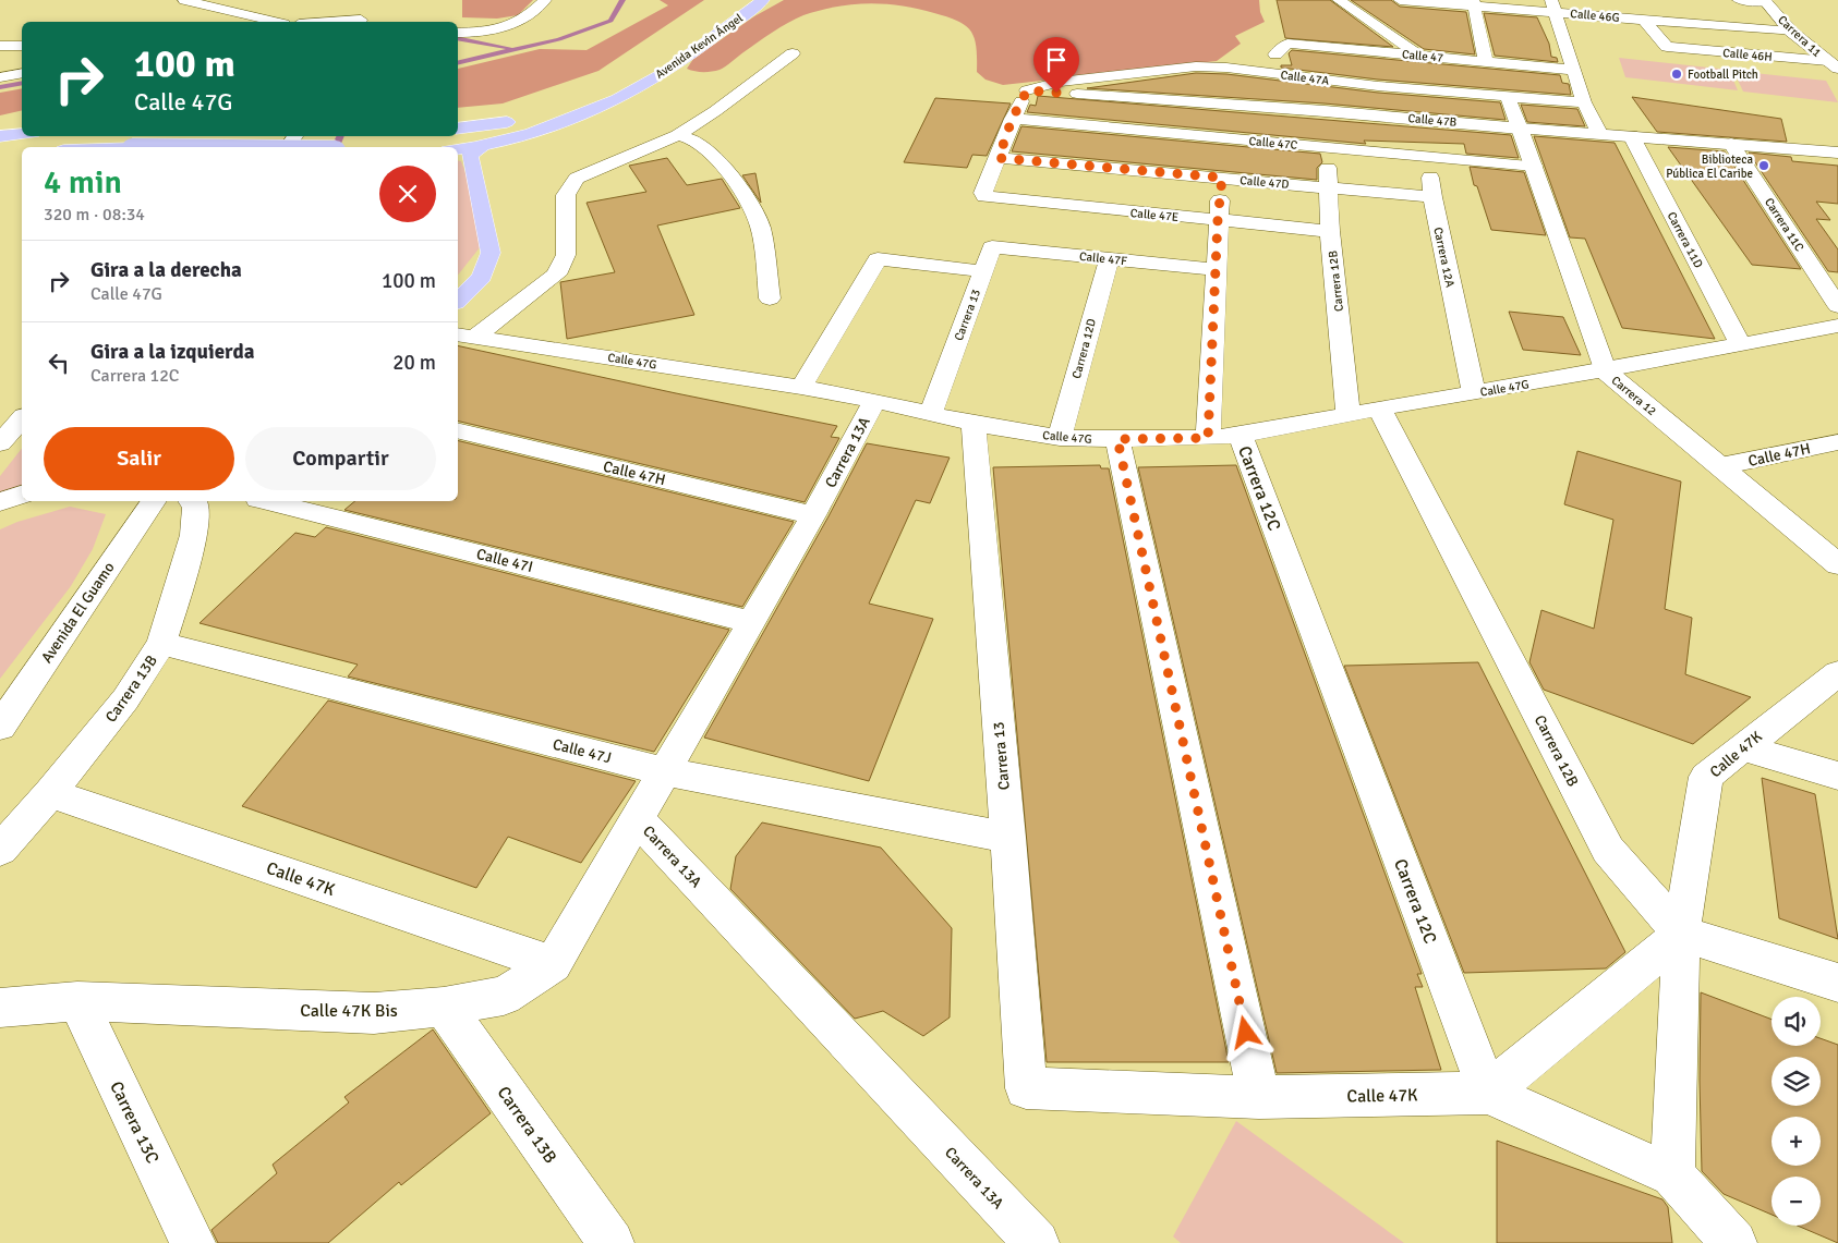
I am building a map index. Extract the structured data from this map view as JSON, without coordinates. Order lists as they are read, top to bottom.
{
  "streets": {
    "main road": ["Avenida Kevin Ángel"],
    "street": [
      "Calle 46G",
      "Carrera 11",
      "Calle 46H",
      "Calle 47",
      "Calle 47A",
      "Calle 47B",
      "Calle 47C",
      "Calle 47D",
      "Calle 47E",
      "Carrera 11C",
      "Carrera 11D",
      "Carrera 12A",
      "Calle 47F",
      "Carrera 12B",
      "Carrera 13",
      "Carrera 12D",
      "Calle 47G",
      "Carrera 12",
      "Carrera 13A",
      "Calle 47H",
      "Carrera 12C",
      "Calle 47I",
      "Avenida El Guamo",
      "Carrera 13B",
      "Calle 47J",
      "Calle 47K",
      "Calle 47K Bis",
      "Carrera 13C"
    ]
  },
  "crossings": [
    ["Calle 46G", "Carrera 11"],
    ["Calle 46G", "Calle 46H"],
    ["Carrera 11", "Calle 46H"],
    ["Calle 47A", "Calle 47B"],
    ["Calle 47A", "Carrera 12"],
    ["Calle 47B", "Carrera 11C"],
    ["Calle 47B", "Carrera 11D"],
    ["Calle 47B", "Carrera 12A"],
    ["Calle 47B", "Carrera 12"],
    ["Calle 47C", "Carrera 12A"],
    ["Calle 47C", "Carrera 12B"],
    ["Calle 47C", "Carrera 12"],
    ["Calle 47D", "Calle 47E"],
    ["Calle 47D", "Carrera 12A"],
    ["Calle 47D", "Carrera 12B"],
    ["Calle 47E", "Carrera 12B"],
    ["Carrera 11D", "Calle 47G"],
    ["Carrera 12A", "Calle 47G"],
    ["Calle 47F", "Carrera 13"],
    ["Calle 47F", "Carrera 12D"],
    ["Carrera 12B", "Calle 47G"],
    ["Carrera 12B", "Calle 47K"],
    ["Carrera 13", "Calle 47G"],
    ["Carrera 13", "Calle 47J"],
    ["Carrera 13", "Calle 47K"],
    ["Carrera 12D", "Calle 47G"],
    ["Calle 47G", "Carrera 12"],
    ["Calle 47G", "Carrera 13A"],
    ["Calle 47G", "Carrera 12C"],
    ["Carrera 12", "Calle 47H"],
    ["Carrera 13A", "Calle 47H"],
    ["Carrera 13A", "Calle 47I"],
    ["Carrera 13A", "Calle 47J"],
    ["Carrera 13A", "Calle 47K Bis"],
    ["Carrera 12C", "Calle 47K"],
    ["Carrera 13B", "Calle 47J"],
    ["Carrera 13B", "Calle 47K"],
    ["Carrera 13B", "Calle 47K Bis"],
    ["Calle 47K", "Calle 47K Bis"],
    ["Calle 47K Bis", "Carrera 13C"]
  ],
  "places": ["Football Pitch", "Biblioteca Pública El Caribe"],
  "page": {
    "turn": ["100 m", "Calle 47G"],
    "heading": ["4 min", "320 m · 08:34"],
    "list": [
      {
        "name": "Gira a la derecha",
        "note": "Calle 47G",
        "value": "100 m"
      },
      {
        "name": "Gira a la izquierda",
        "note": "Carrera 12C",
        "value": "20 m"
      }
    ],
    "buttons": ["Salir", "Compartir"],
    "map_buttons": ["+", "−"]
  }
}
